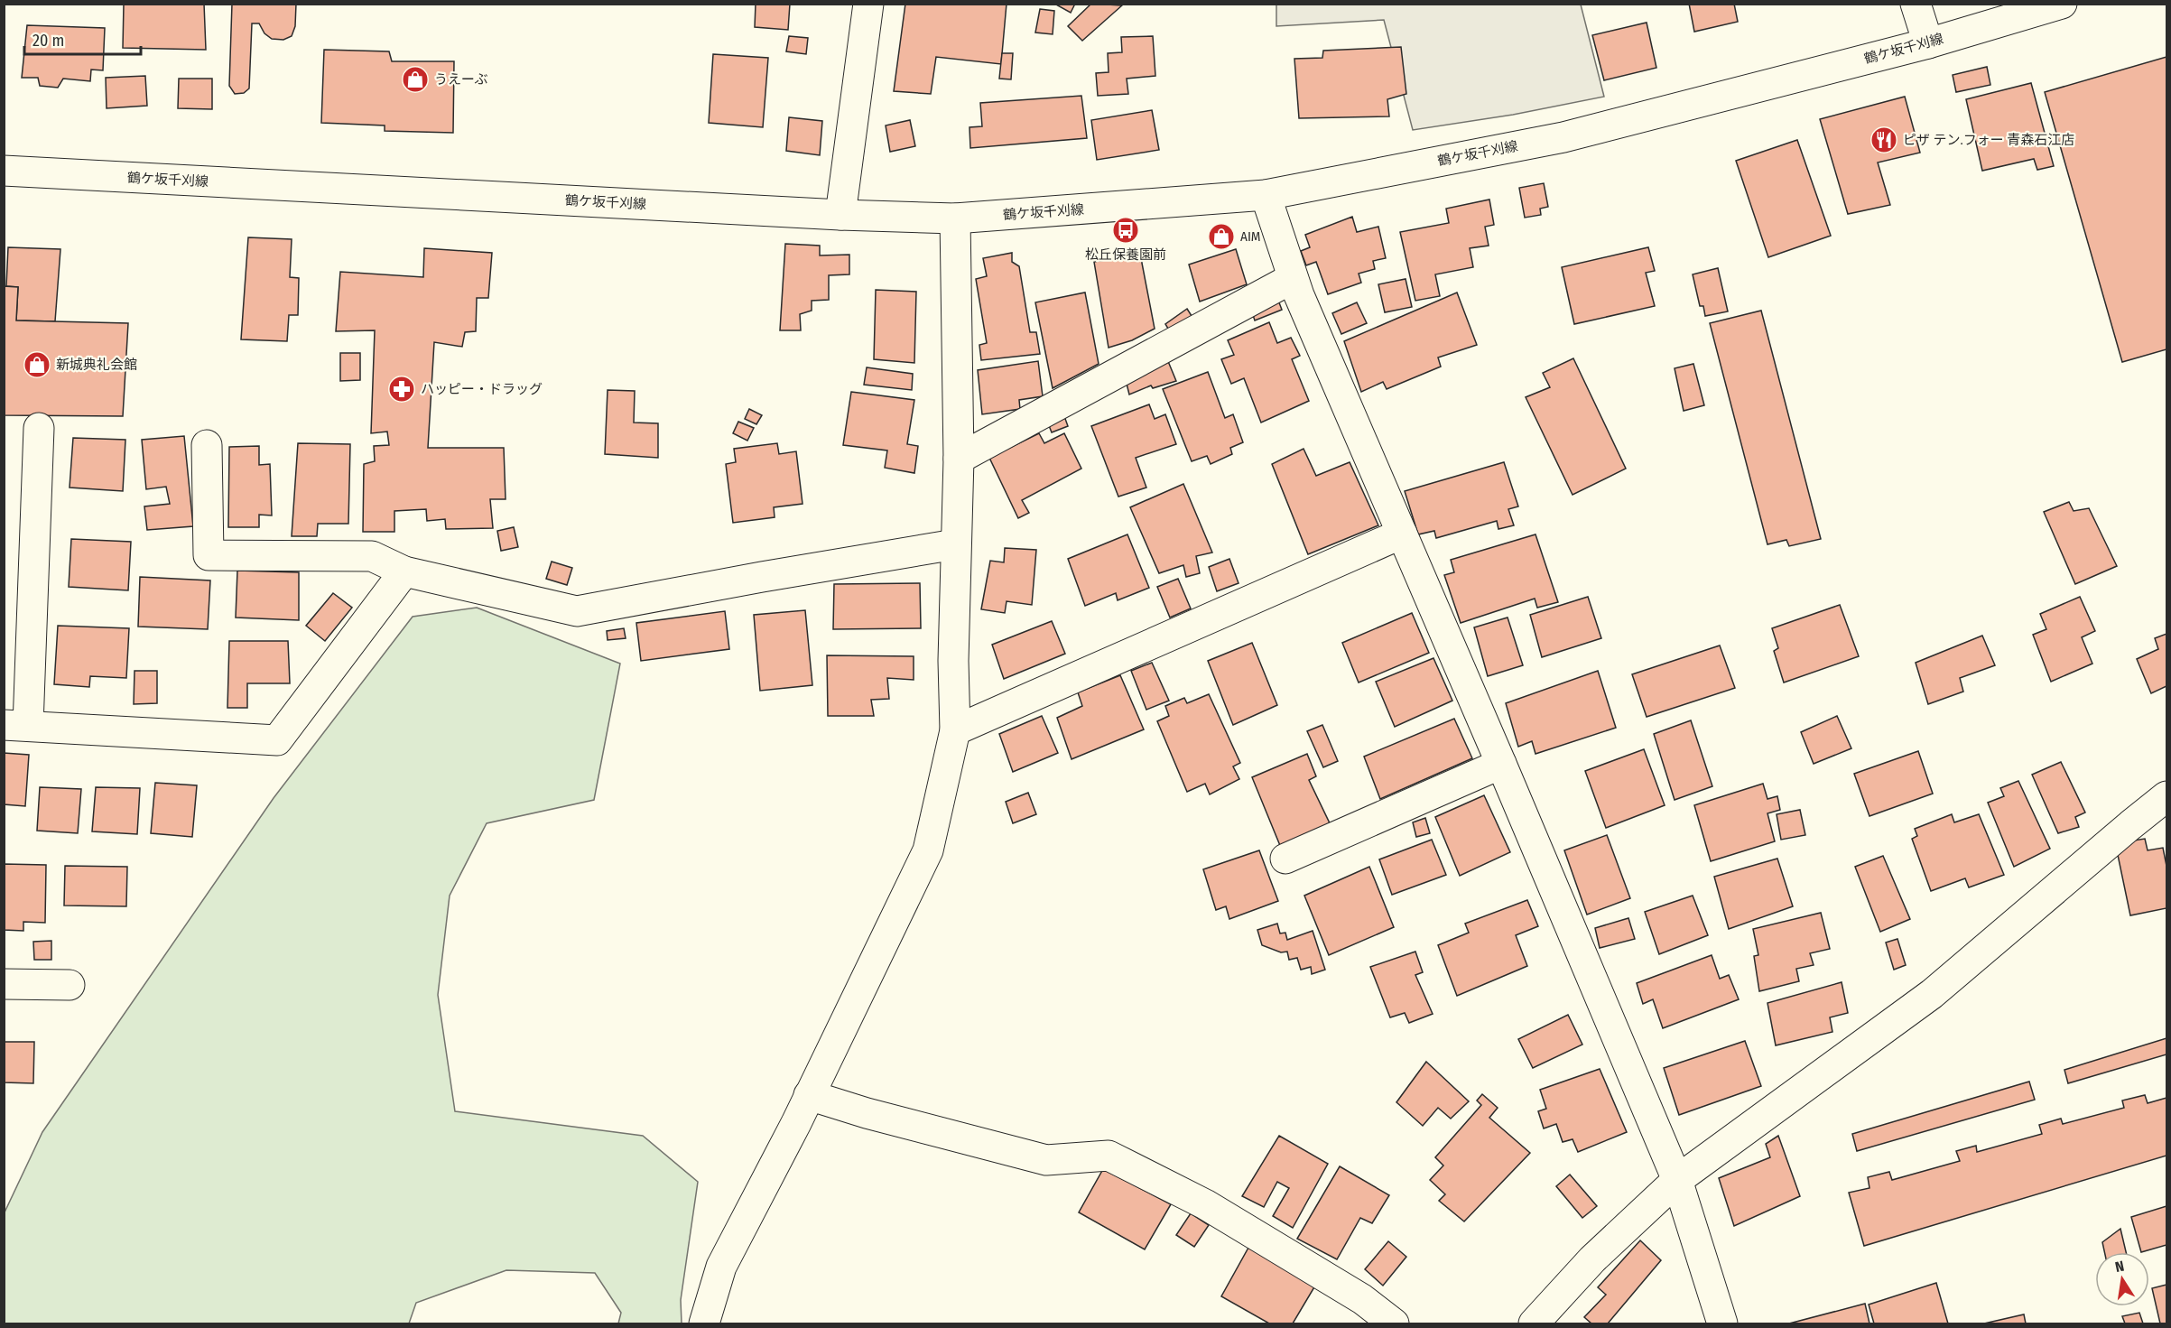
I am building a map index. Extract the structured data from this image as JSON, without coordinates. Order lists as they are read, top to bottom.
{
  "streets": {
    "street": ["鶴ケ坂千刈線"]
  },
  "places": {
    "shop": ["うえーぶ", "AIM", "新城典礼会館"],
    "restaurant": ["ピザ テン.フォー 青森石江店"],
    "bus stop": ["松丘保養園前"],
    "pharmacy": ["ハッピー・ドラッグ"]
  },
  "scale_bar": "20 m",
  "north": "top"
}
